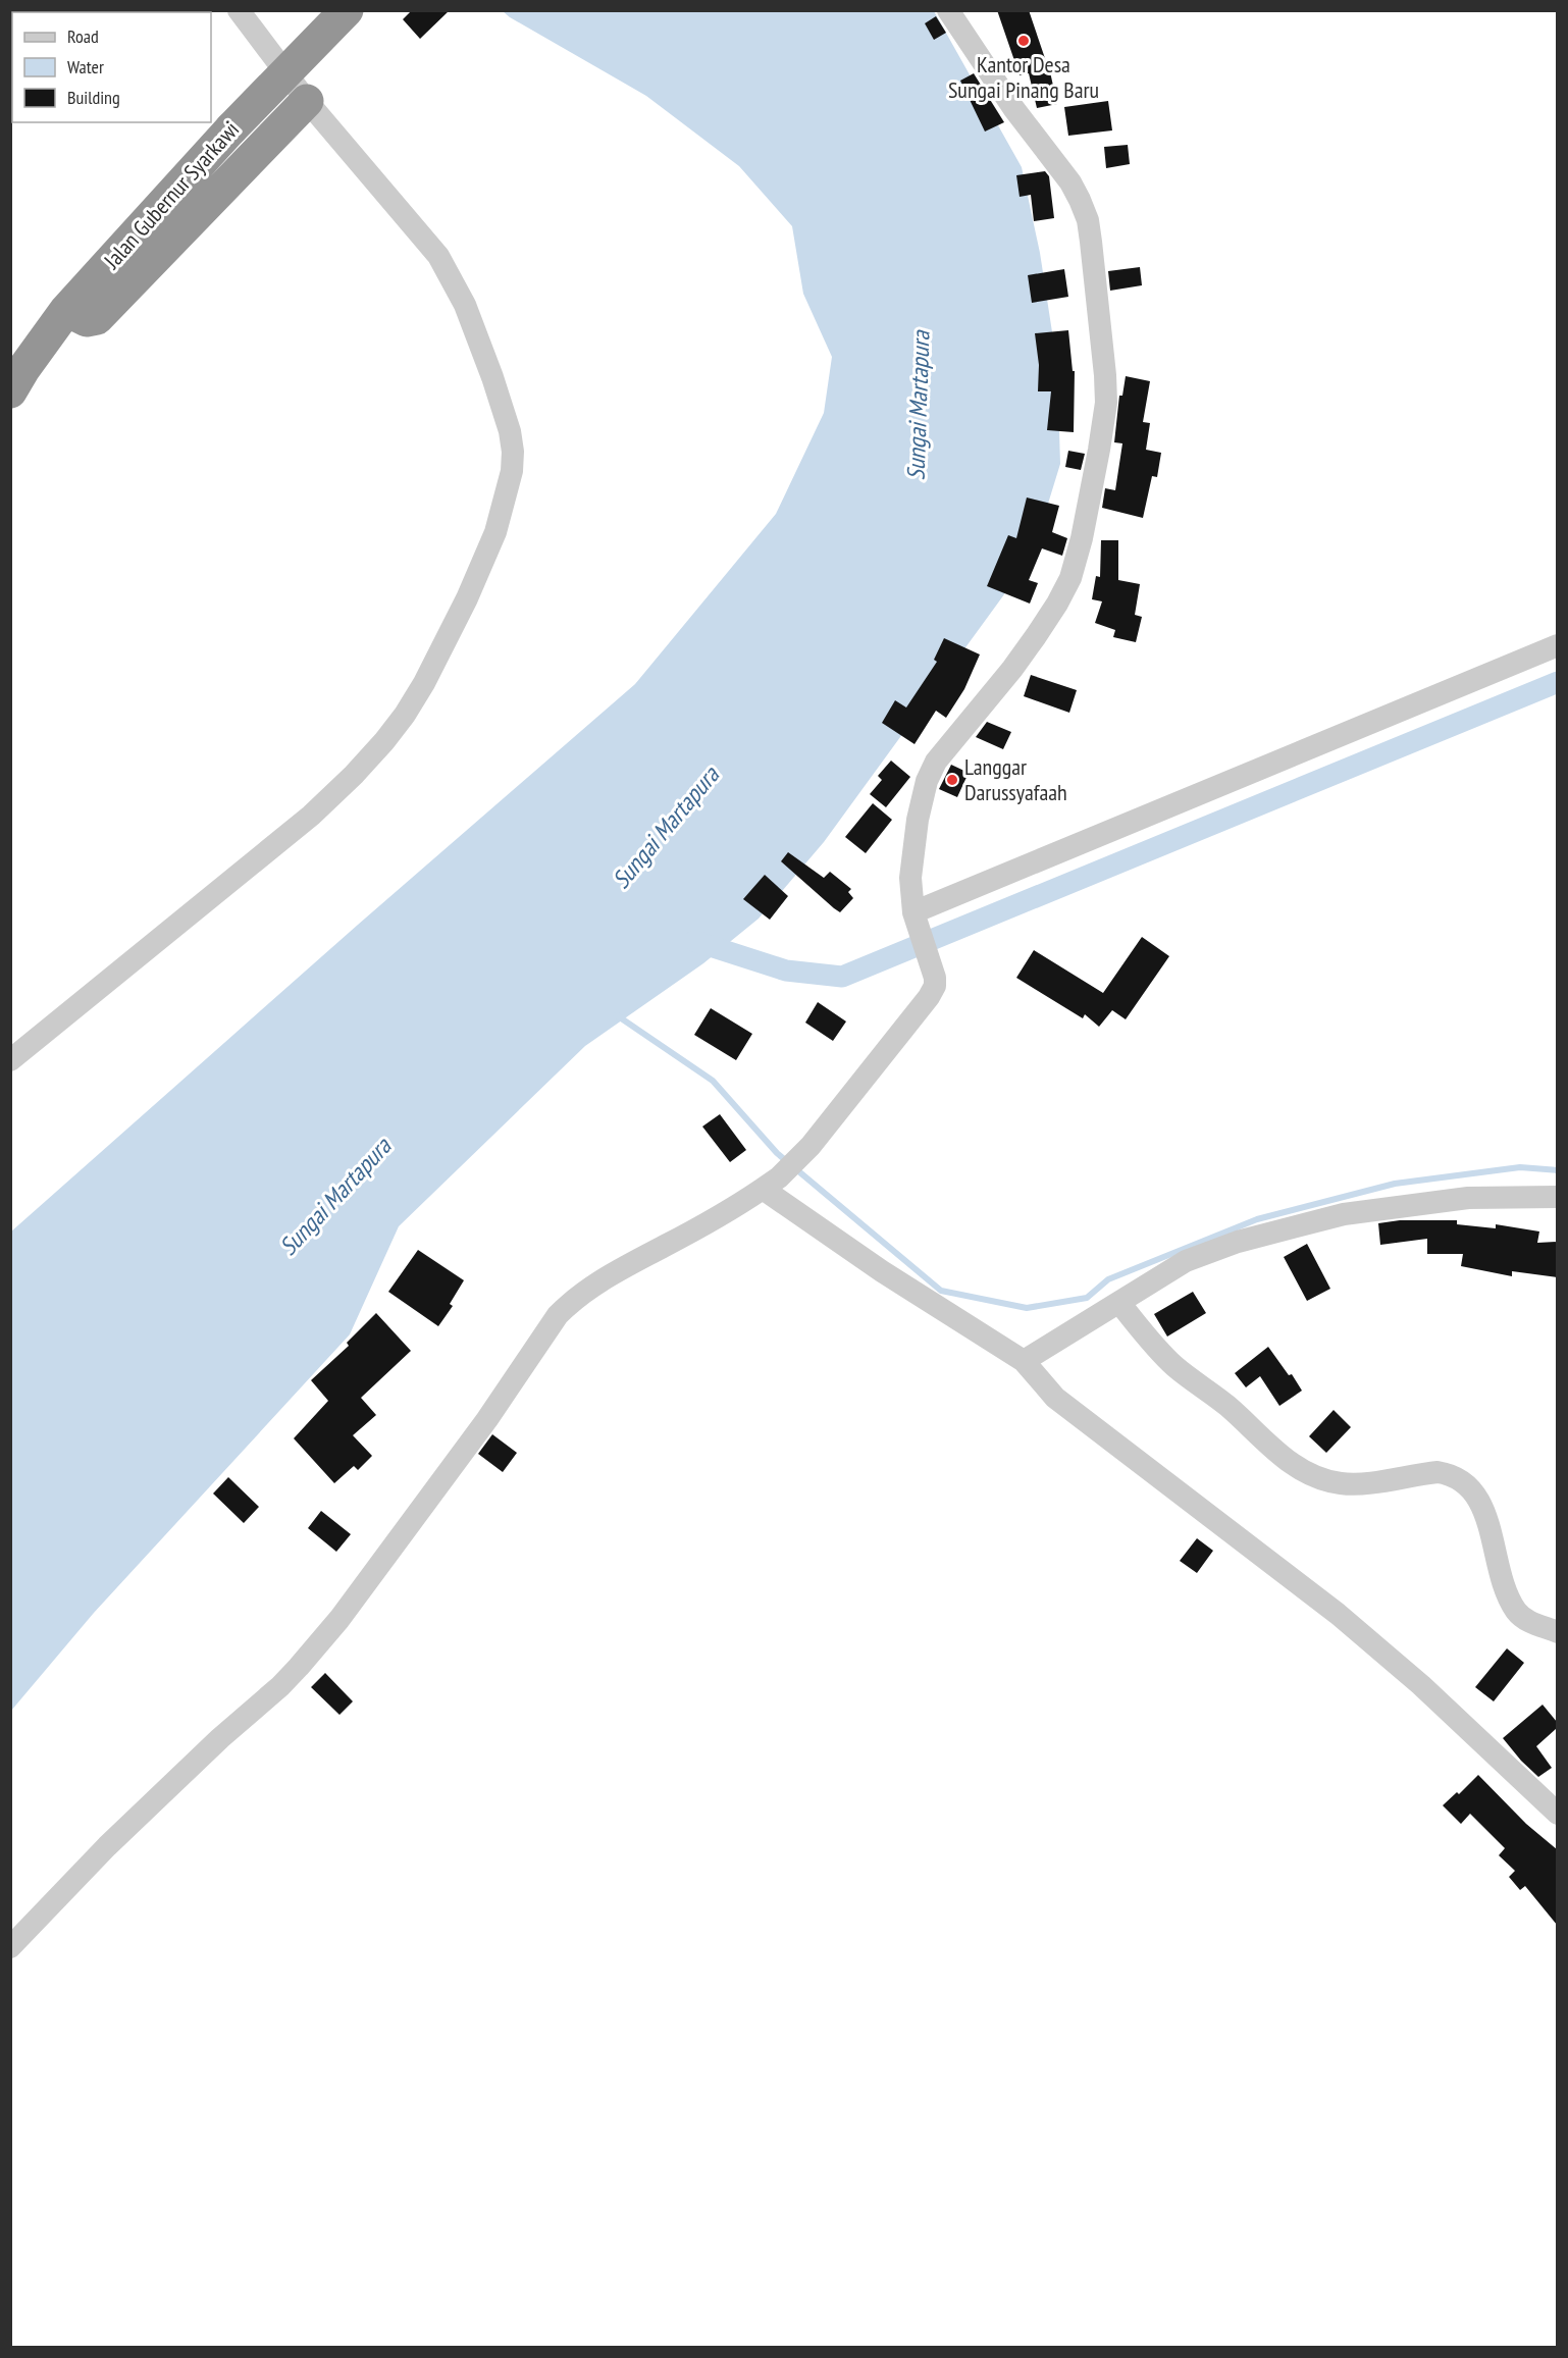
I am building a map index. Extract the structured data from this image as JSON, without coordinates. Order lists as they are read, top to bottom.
{
  "streets": {
    "highway": ["Jalan Gubernur Syarkawi"]
  },
  "water": ["Sungai Martapura"],
  "places": ["Kantor Desa Sungai Pinang Baru", "Langgar Darussyafaah"],
  "legend": ["Road", "Water", "Building"]
}
